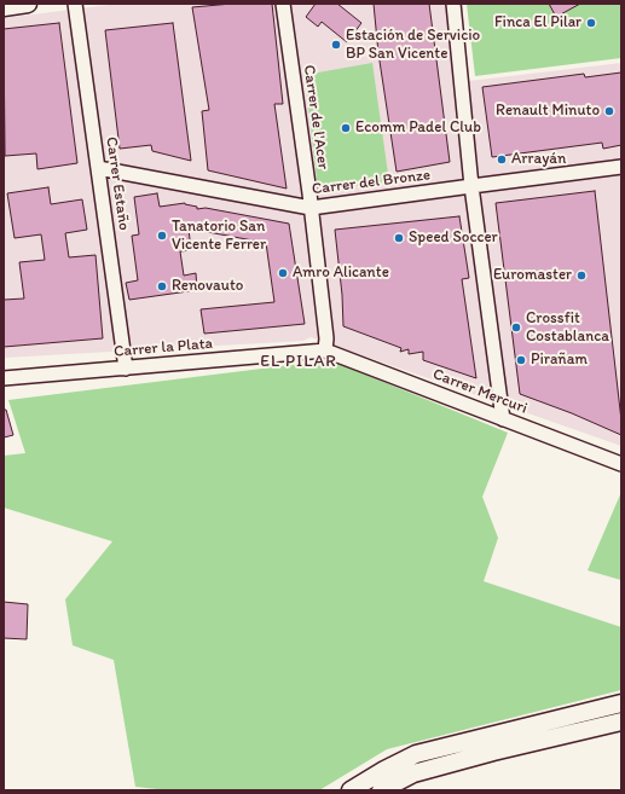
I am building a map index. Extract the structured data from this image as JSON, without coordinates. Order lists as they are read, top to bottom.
{
  "streets": {
    "street": [
      "Carrer de l'Acer",
      "Carrer del Bronze",
      "Carrer Estaño",
      "Carrer la Plata",
      "Carrer Mercuri"
    ]
  },
  "crossings": [
    ["Carrer de l'Acer", "Carrer del Bronze"],
    ["Carrer de l'Acer", "Carrer la Plata"],
    ["Carrer de l'Acer", "Carrer Mercuri"],
    ["Carrer del Bronze", "Carrer Estaño"],
    ["Carrer Estaño", "Carrer la Plata"],
    ["Carrer la Plata", "Carrer Mercuri"]
  ],
  "districts": ["EL PILAR"],
  "places": [
    "Finca El Pilar",
    "Estación de Servicio BP San Vicente",
    "Renault Minuto",
    "Ecomm Padel Club",
    "Arrayán",
    "Tanatorio San Vicente Ferrer",
    "Speed Soccer",
    "Amro Alicante",
    "Euromaster",
    "Renovauto",
    "Crossfit Costablanca",
    "Pirañam"
  ]
}
